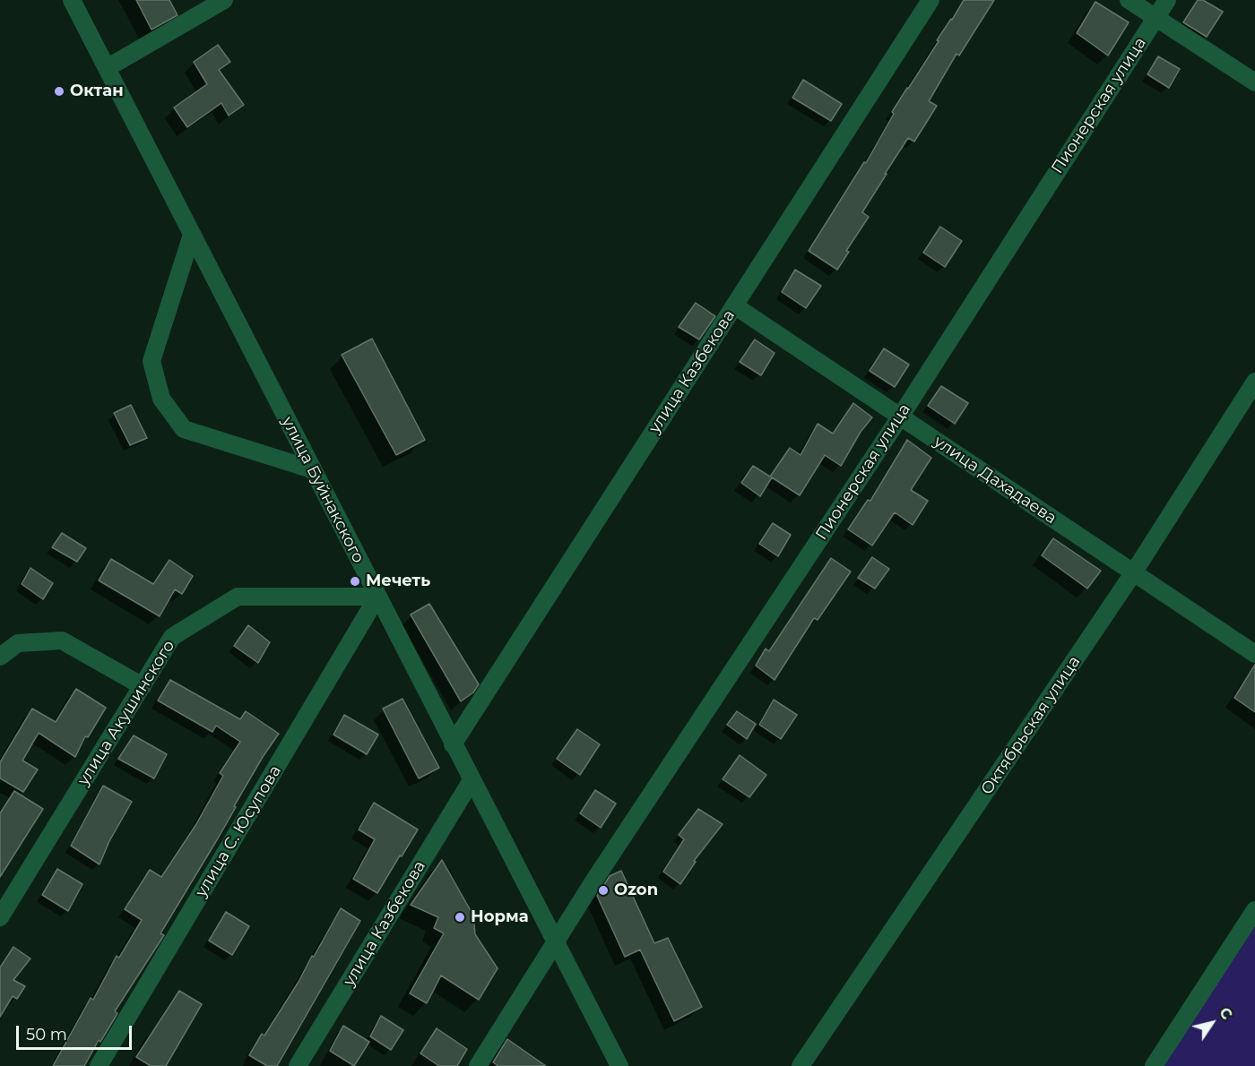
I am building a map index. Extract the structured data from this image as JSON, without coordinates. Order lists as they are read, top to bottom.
{
  "streets": {
    "street": [
      "Пионерская улица",
      "улица Казбекова",
      "улица Дахадаева",
      "улица Буйнакского",
      "улица Акушинского",
      "Октябрьская улица",
      "улица С. Юсупова"
    ]
  },
  "crossings": [
    ["Пионерская улица", "улица Дахадаева"],
    ["Пионерская улица", "улица Буйнакского"],
    ["улица Казбекова", "улица Дахадаева"],
    ["улица Казбекова", "улица Буйнакского"],
    ["улица Дахадаева", "Октябрьская улица"],
    ["улица Буйнакского", "улица Акушинского"],
    ["улица Буйнакского", "улица С. Юсупова"],
    ["улица Акушинского", "улица С. Юсупова"]
  ],
  "places": [
    "Октан",
    "Мечеть",
    "Ozon",
    "Норма"
  ],
  "scale_bar": "50 m",
  "north": "top right"
}
